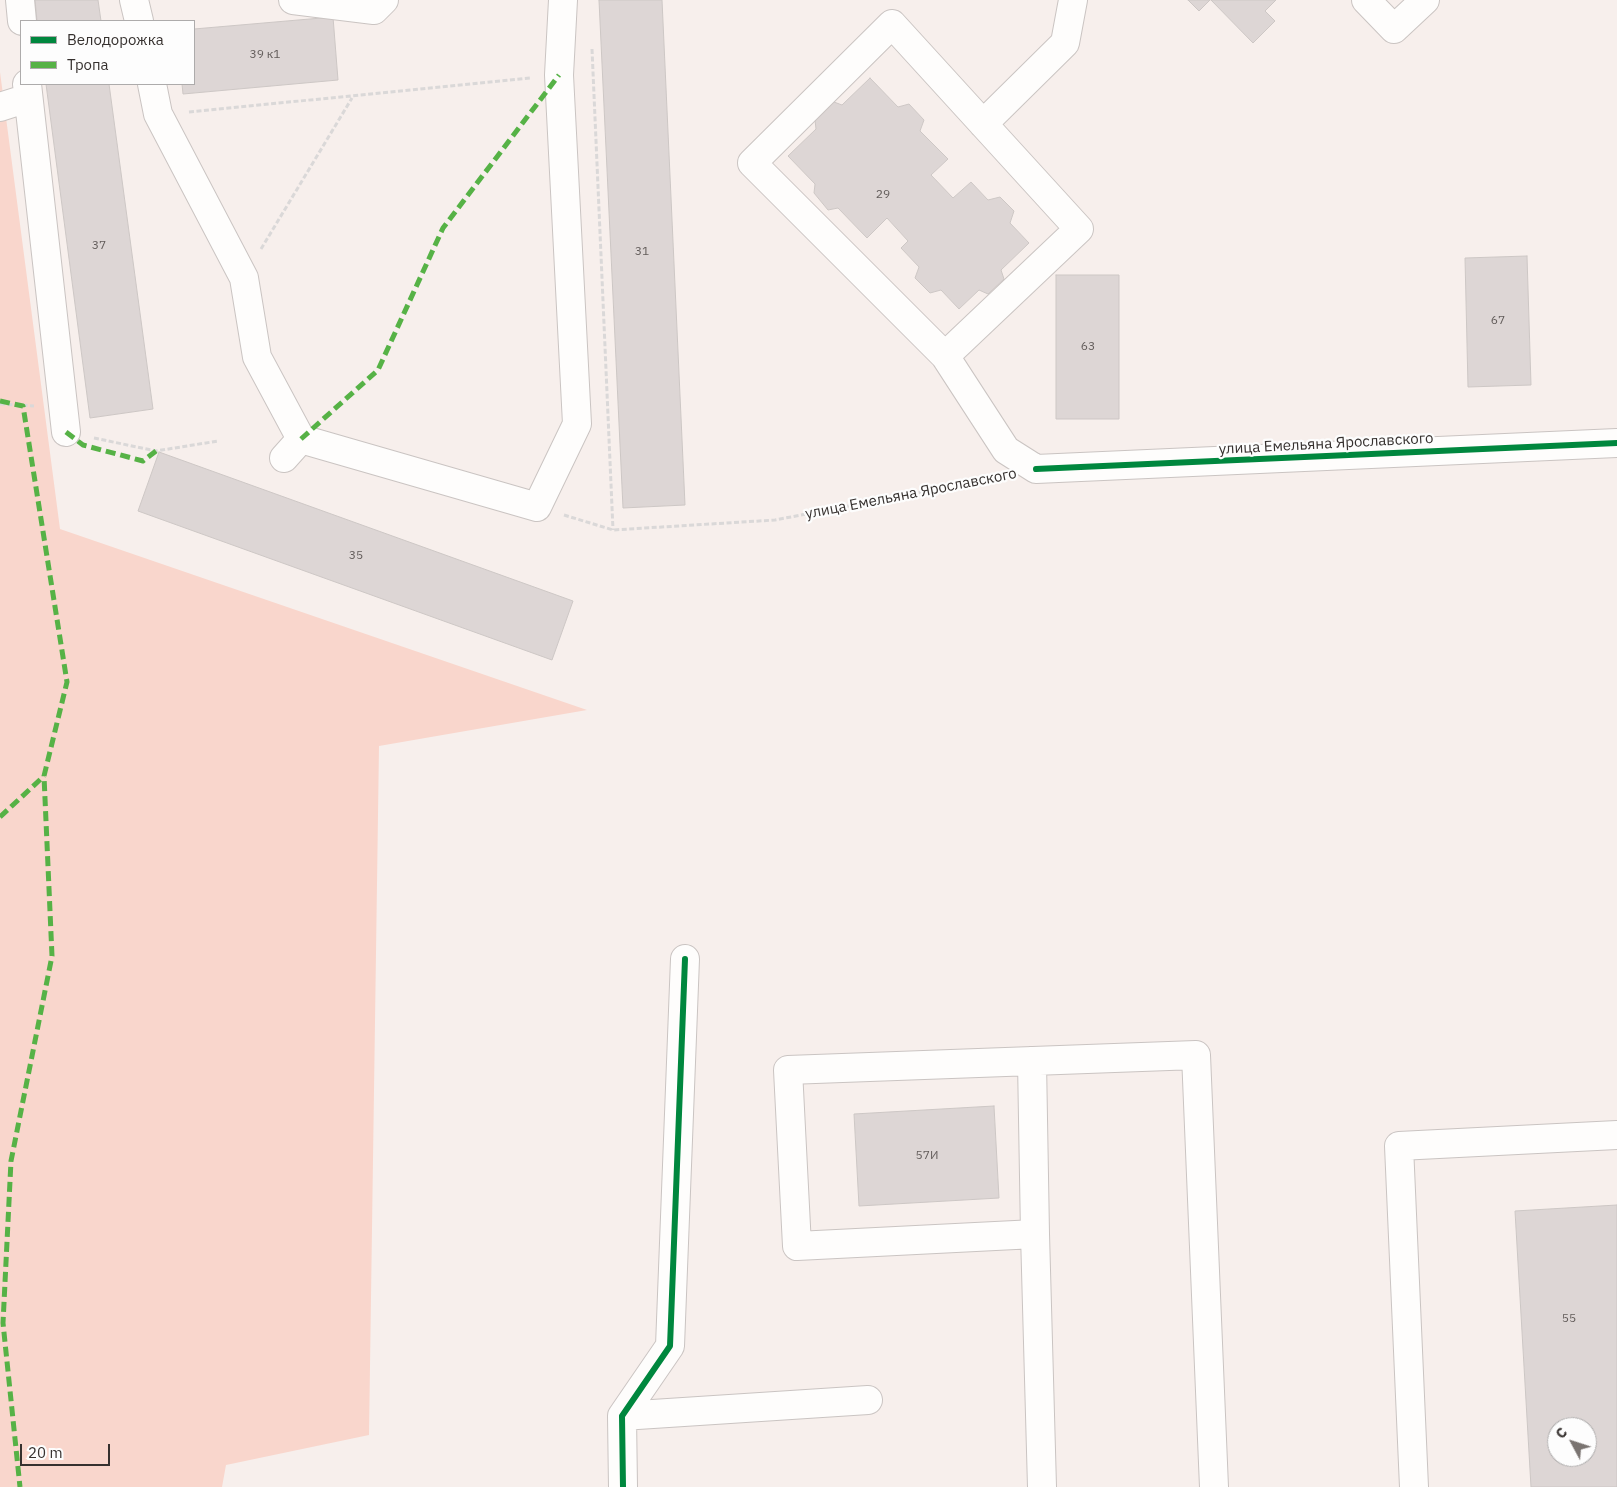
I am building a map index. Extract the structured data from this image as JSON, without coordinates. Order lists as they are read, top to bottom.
{
  "streets": {
    "street": ["улица Емельяна Ярославского"]
  },
  "house_numbers": [
    "39 к1",
    "29",
    "37",
    "31",
    "67",
    "63",
    "35",
    "57И",
    "55"
  ],
  "legend": ["Велодорожка", "Тропа"],
  "scale_bar": "20 m",
  "north": "top left"
}
